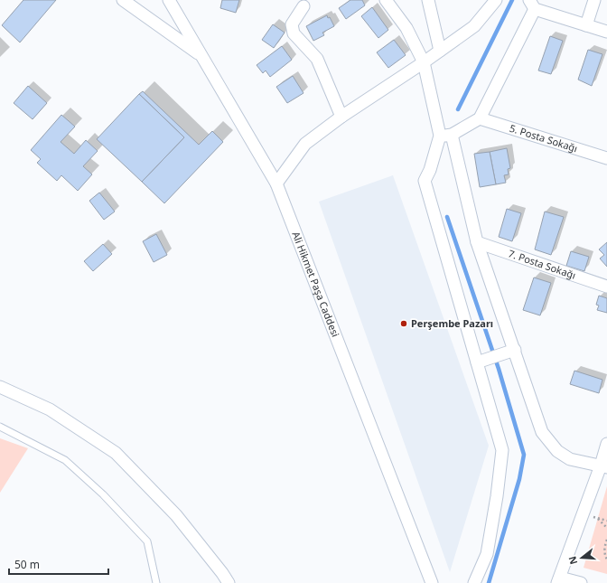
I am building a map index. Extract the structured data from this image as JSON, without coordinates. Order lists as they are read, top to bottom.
{
  "streets": {
    "street": ["5. Posta Sokağı", "7. Posta Sokağı", "Ali Hikmet Paşa Caddesi"]
  },
  "places": ["Perşembe Pazarı"],
  "scale_bar": "50 m",
  "north": "left"
}
